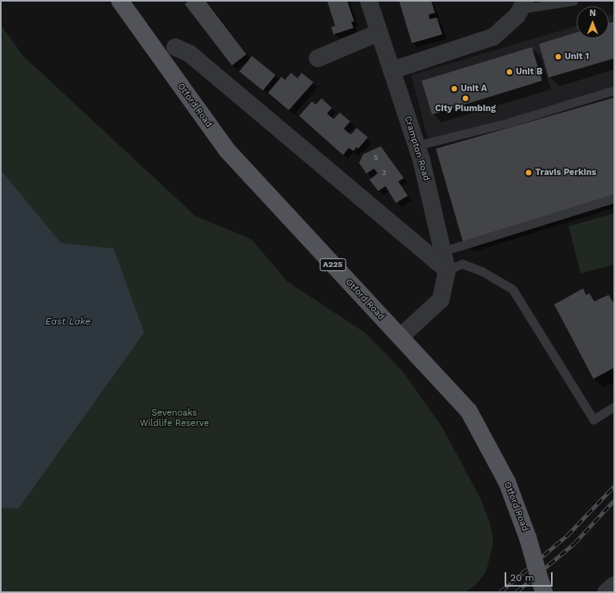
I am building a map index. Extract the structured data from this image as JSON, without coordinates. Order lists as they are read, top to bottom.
{
  "streets": {
    "main road": ["Otford Road", "A225"],
    "street": ["Crampton Road"]
  },
  "crossings": [
    ["Otford Road", "Crampton Road"]
  ],
  "water": ["East Lake"],
  "parks": ["Sevenoaks Wildlife Reserve"],
  "places": [
    "Unit 1",
    "Unit B",
    "Unit A",
    "City Plumbing",
    "Travis Perkins"
  ],
  "house_numbers": ["5", "3"],
  "scale_bar": "20 m",
  "north": "top"
}
